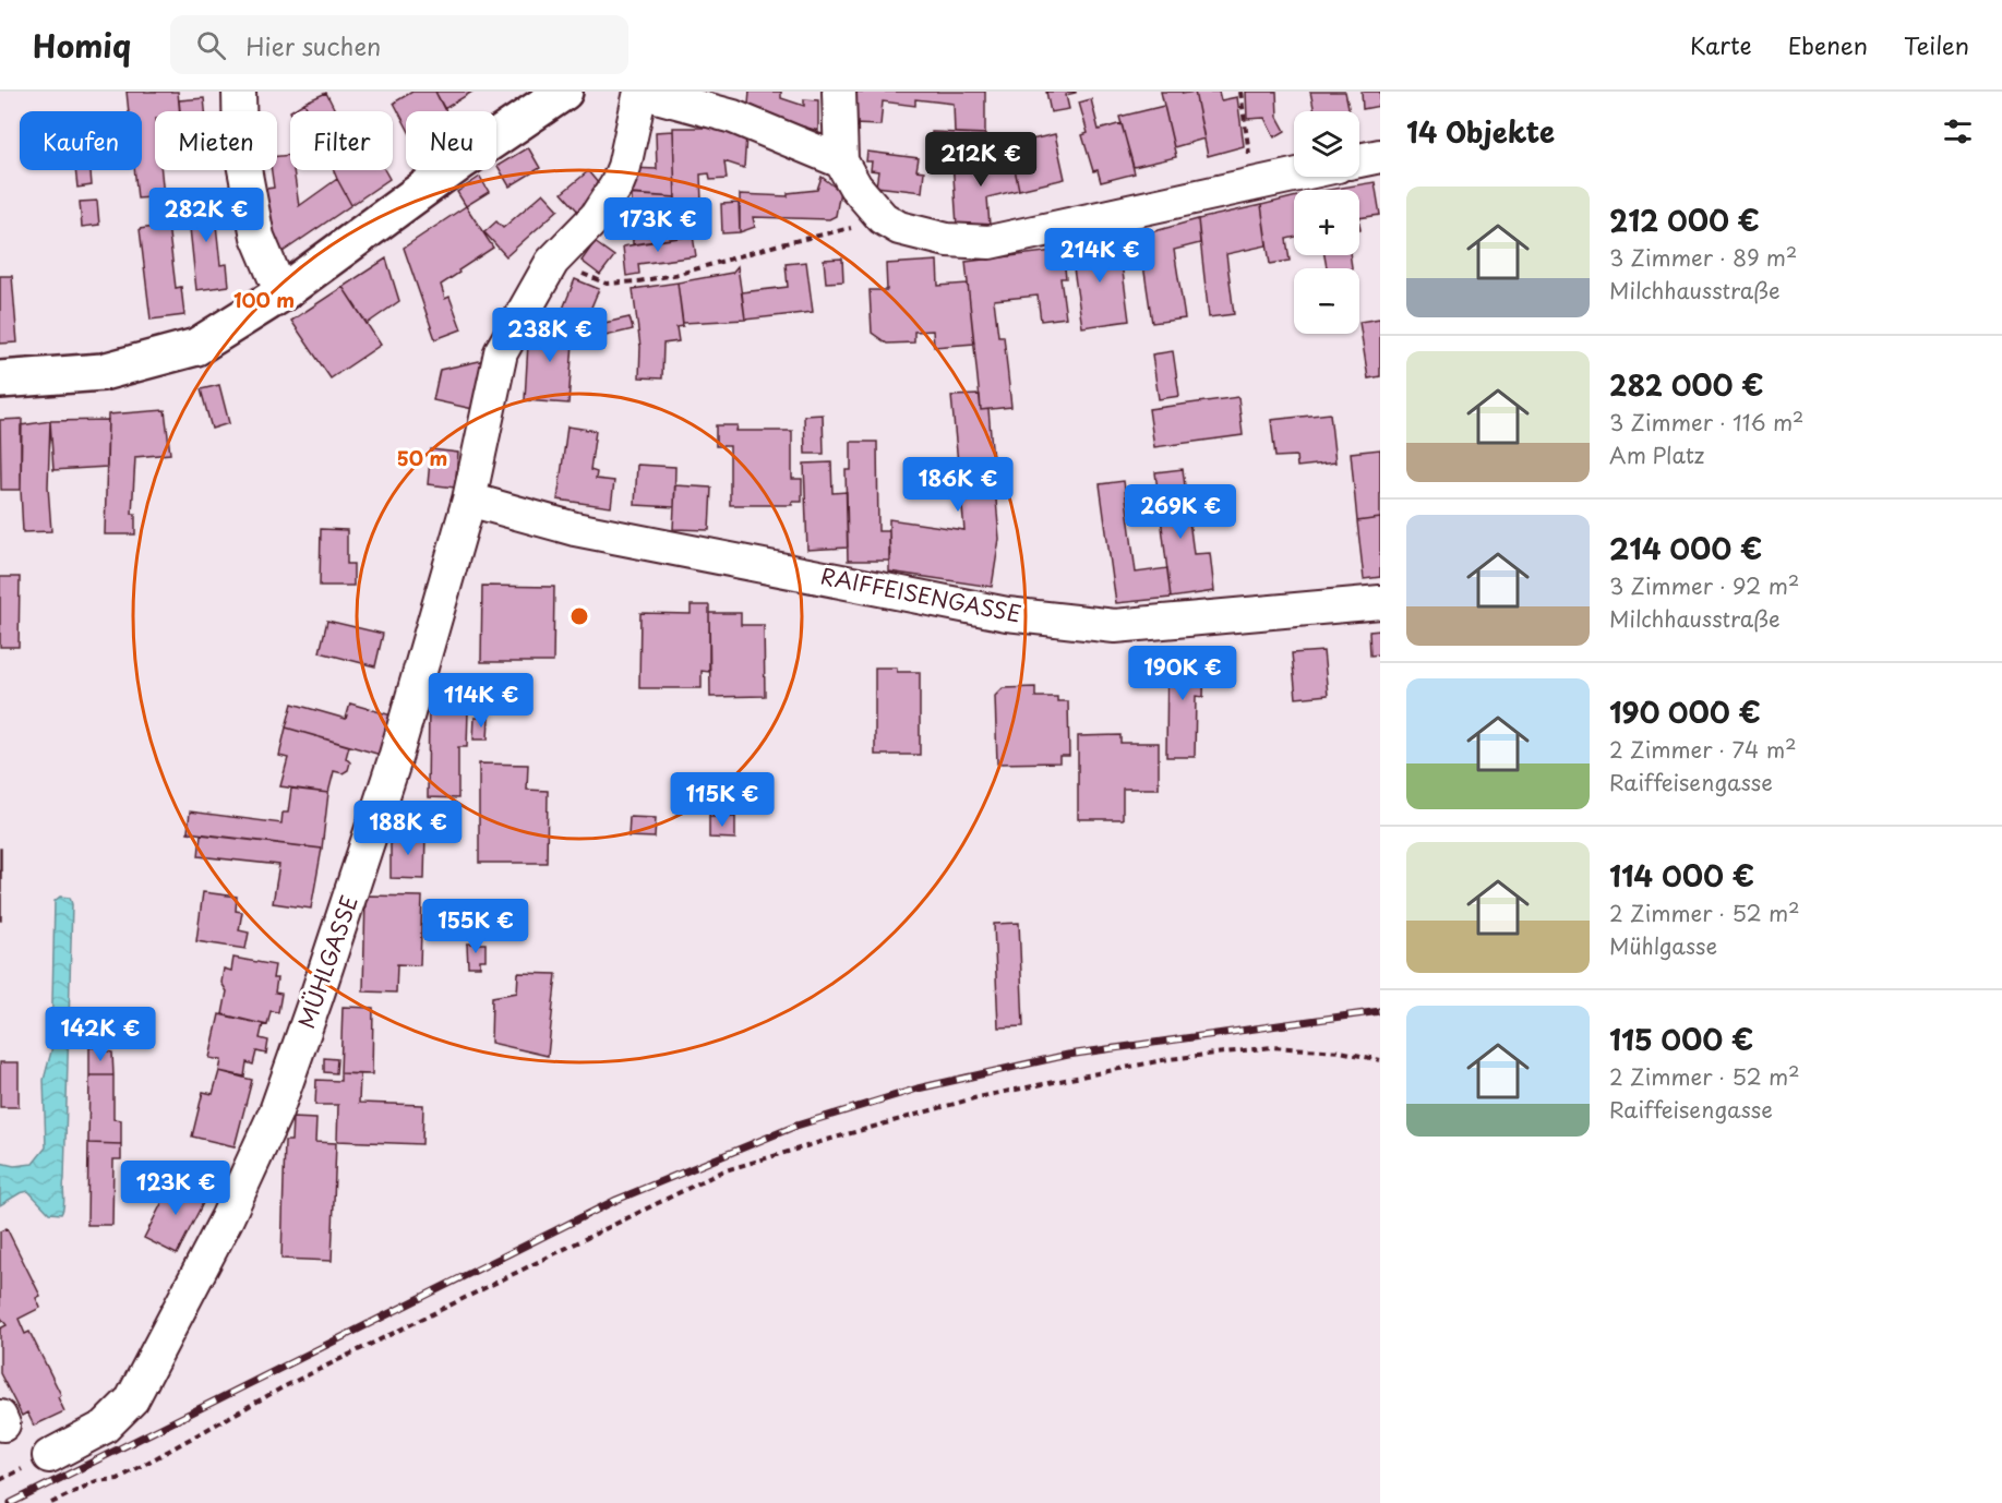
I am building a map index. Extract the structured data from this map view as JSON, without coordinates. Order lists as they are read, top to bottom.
{
  "streets": {
    "street": ["RAIFFEISENGASSE", "MÜHLGASSE"]
  },
  "crossings": [
    ["RAIFFEISENGASSE", "MÜHLGASSE"]
  ],
  "page": {
    "header": "Homiq",
    "search": "Hier suchen",
    "nav": ["Karte", "Ebenen", "Teilen"],
    "heading": "14 Objekte",
    "map_buttons": ["+", "−"],
    "chip": [
      "Kaufen",
      "Mieten",
      "Filter",
      "Neu"
    ],
    "price": [
      "212K €",
      "282K €",
      "173K €",
      "214K €",
      "238K €",
      "186K €",
      "269K €",
      "190K €",
      "114K €",
      "115K €",
      "188K €",
      "155K €",
      "142K €",
      "123K €"
    ],
    "list": [
      {
        "name": "212 000 €",
        "note": "3 Zimmer · 89 m² · Milchhausstraße"
      },
      {
        "name": "282 000 €",
        "note": "3 Zimmer · 116 m² · Am Platz"
      },
      {
        "name": "214 000 €",
        "note": "3 Zimmer · 92 m² · Milchhausstraße"
      },
      {
        "name": "190 000 €",
        "note": "2 Zimmer · 74 m² · Raiffeisengasse"
      },
      {
        "name": "114 000 €",
        "note": "2 Zimmer · 52 m² · Mühlgasse"
      },
      {
        "name": "115 000 €",
        "note": "2 Zimmer · 52 m² · Raiffeisengasse"
      }
    ]
  },
  "rings": ["100 m", "50 m"]
}
